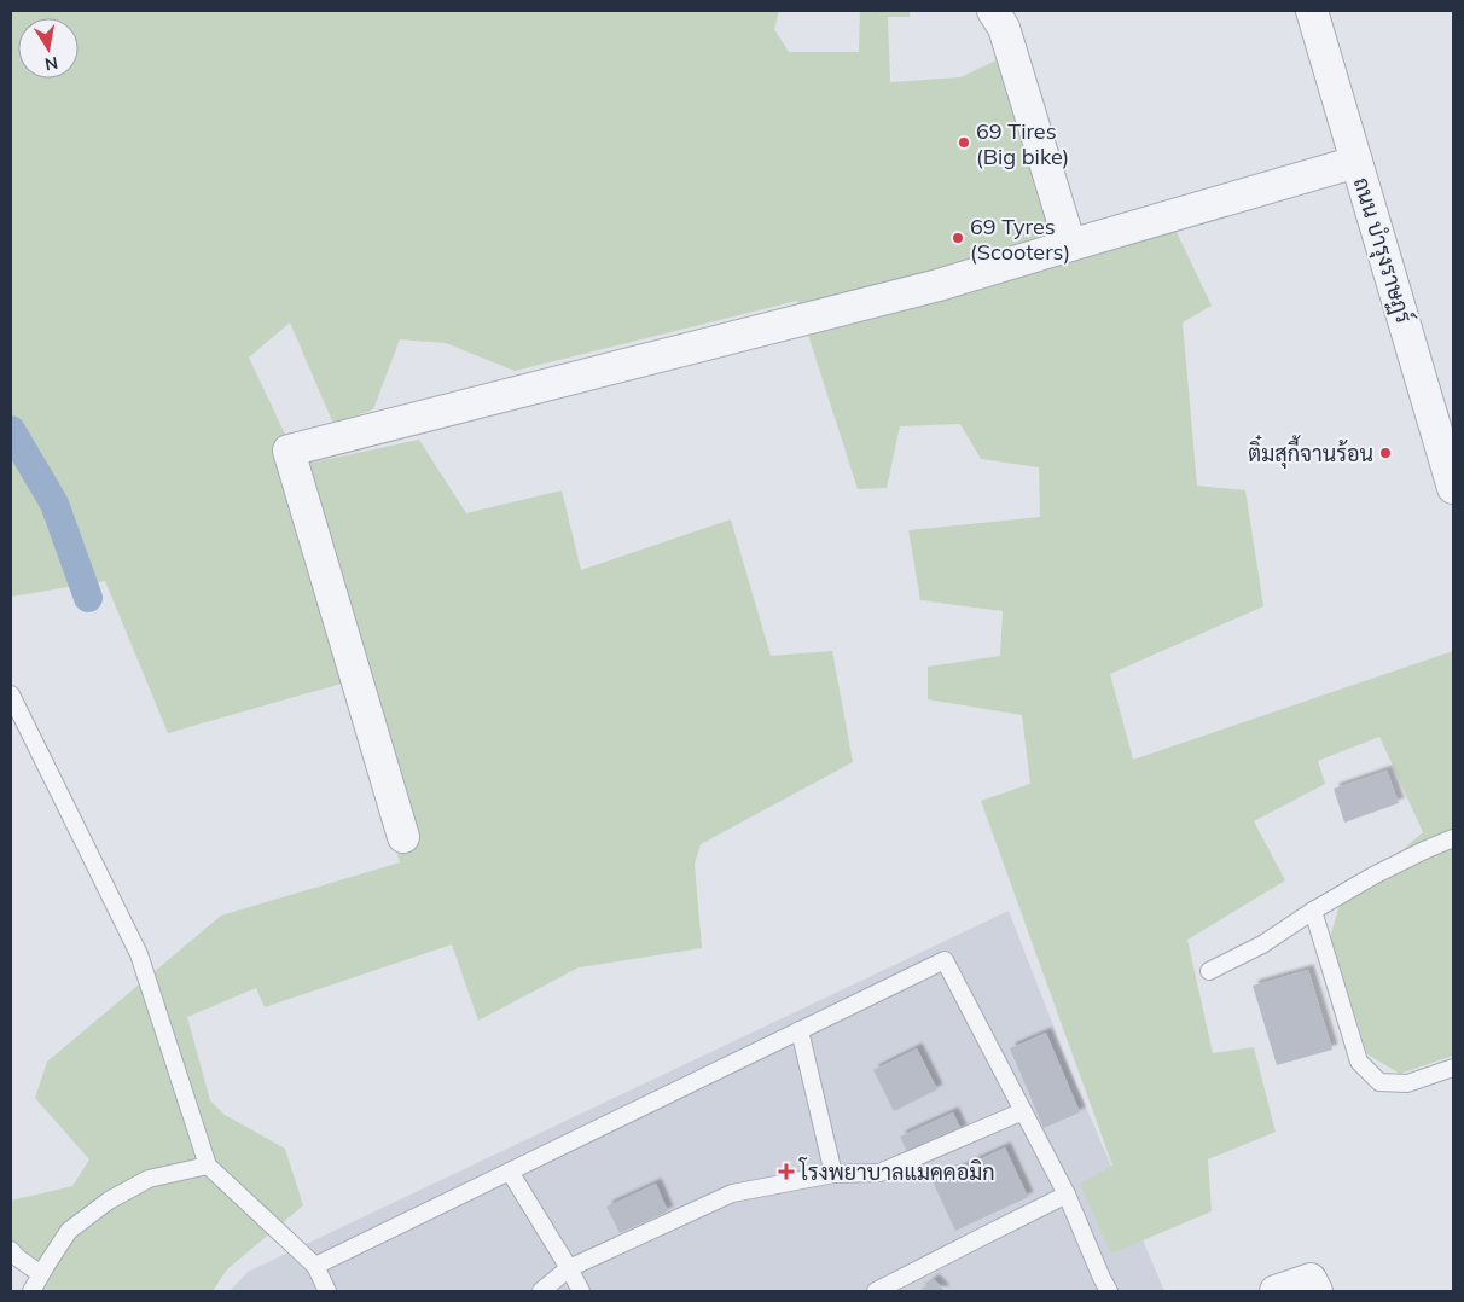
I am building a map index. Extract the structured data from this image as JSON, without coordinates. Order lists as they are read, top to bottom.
{
  "streets": {
    "street": ["ถนน บำรุงราษฏร์"]
  },
  "places": {
    "other": ["69 Tires (Big bike)", "69 Tyres (Scooters)", "ติ๋มสุกี้จานร้อน"],
    "health": ["โรงพยาบาลแมคคอมิก"]
  },
  "north": "bottom"
}
